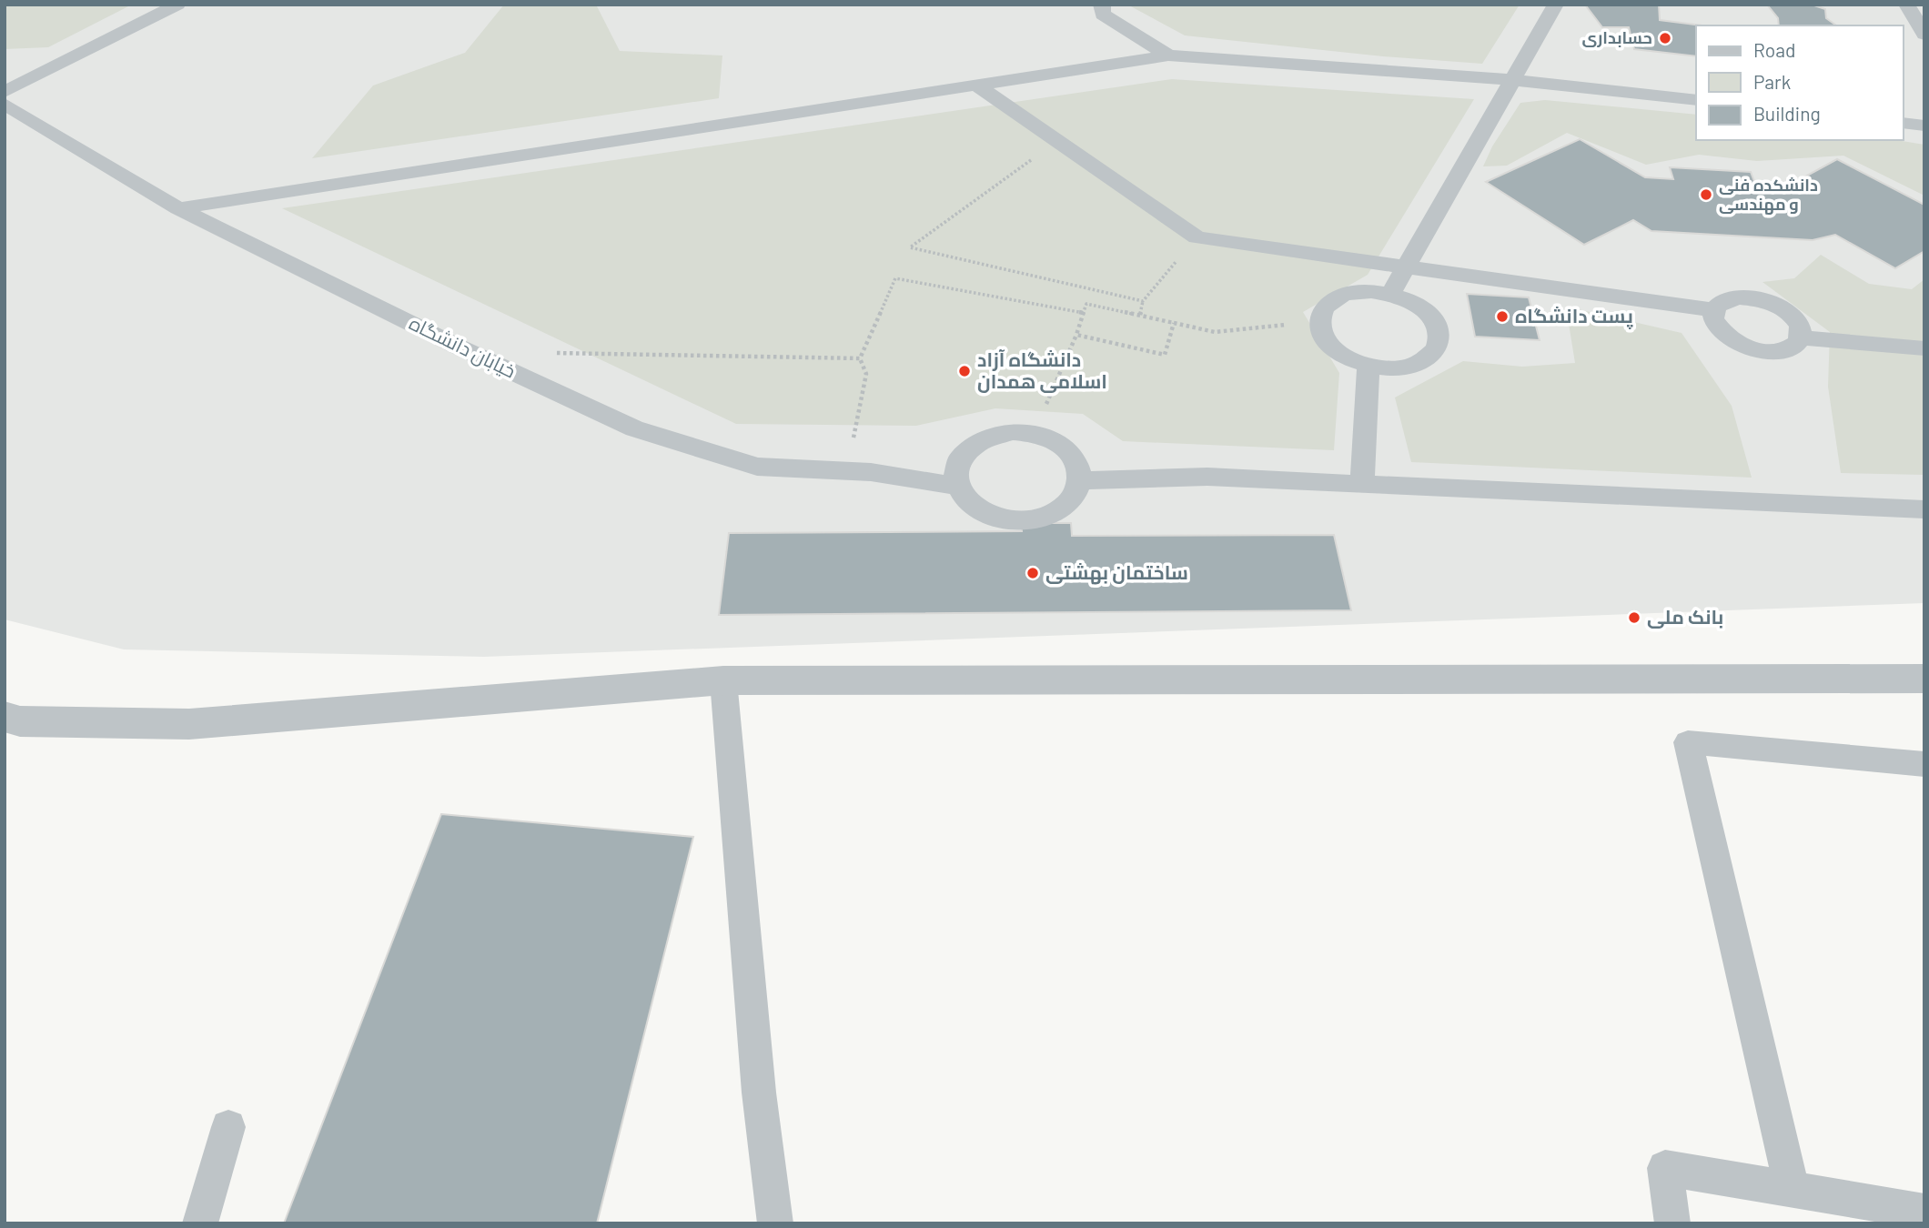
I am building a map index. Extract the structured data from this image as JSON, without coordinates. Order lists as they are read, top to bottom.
{
  "streets": {
    "lane": ["خیابان دانشگاه"]
  },
  "places": [
    "حسابداری",
    "دانشکده فنی و مهندسی",
    "پست دانشگاه",
    "دانشگاه آزاد اسلامی همدان",
    "ساختمان بهشتی",
    "بانک ملی"
  ],
  "legend": ["Road", "Park", "Building"]
}
